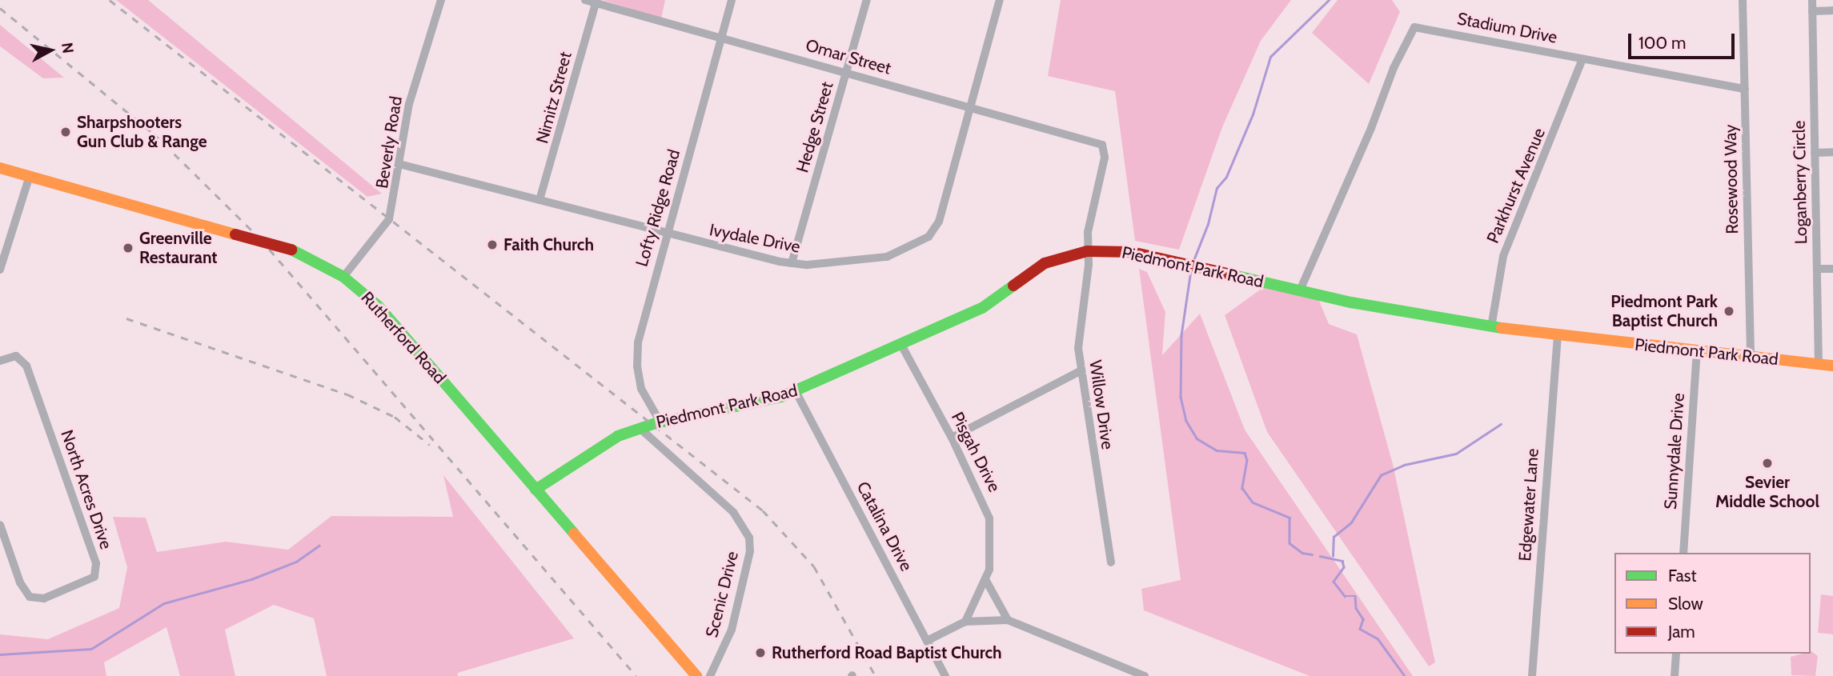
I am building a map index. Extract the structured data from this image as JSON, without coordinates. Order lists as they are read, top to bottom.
{
  "streets": {
    "street": [
      "Stadium Drive",
      "Omar Street",
      "Nimitz Street",
      "Hedge Street",
      "Beverly Road",
      "Rosewood Way",
      "Loganberry Circle",
      "Parkhurst Avenue",
      "Lofty Ridge Road",
      "Ivydale Drive",
      "Piedmont Park Road",
      "Rutherford Road",
      "Willow Drive",
      "Sunnydale Drive",
      "Pisgah Drive",
      "North Acres Drive",
      "Edgewater Lane",
      "Catalina Drive",
      "Scenic Drive"
    ]
  },
  "crossings": [
    ["Stadium Drive", "Rosewood Way"],
    ["Stadium Drive", "Parkhurst Avenue"],
    ["Stadium Drive", "Piedmont Park Road"],
    ["Omar Street", "Nimitz Street"],
    ["Omar Street", "Hedge Street"],
    ["Omar Street", "Lofty Ridge Road"],
    ["Omar Street", "Ivydale Drive"],
    ["Omar Street", "Willow Drive"],
    ["Nimitz Street", "Ivydale Drive"],
    ["Hedge Street", "Ivydale Drive"],
    ["Beverly Road", "Ivydale Drive"],
    ["Beverly Road", "Rutherford Road"],
    ["Rosewood Way", "Piedmont Park Road"],
    ["Loganberry Circle", "Piedmont Park Road"],
    ["Parkhurst Avenue", "Piedmont Park Road"],
    ["Lofty Ridge Road", "Ivydale Drive"],
    ["Lofty Ridge Road", "Piedmont Park Road"],
    ["Piedmont Park Road", "Rutherford Road"],
    ["Piedmont Park Road", "Willow Drive"],
    ["Piedmont Park Road", "Sunnydale Drive"],
    ["Piedmont Park Road", "Pisgah Drive"],
    ["Piedmont Park Road", "Edgewater Lane"],
    ["Piedmont Park Road", "Catalina Drive"],
    ["Piedmont Park Road", "Scenic Drive"]
  ],
  "places": [
    "Sharpshooters Gun Club & Range",
    "Faith Church",
    "Greenville Restaurant",
    "Piedmont Park Baptist Church",
    "Sevier Middle School",
    "Rutherford Road Baptist Church"
  ],
  "legend": ["Fast", "Slow", "Jam"],
  "scale_bar": "100 m",
  "north": "right"
}
